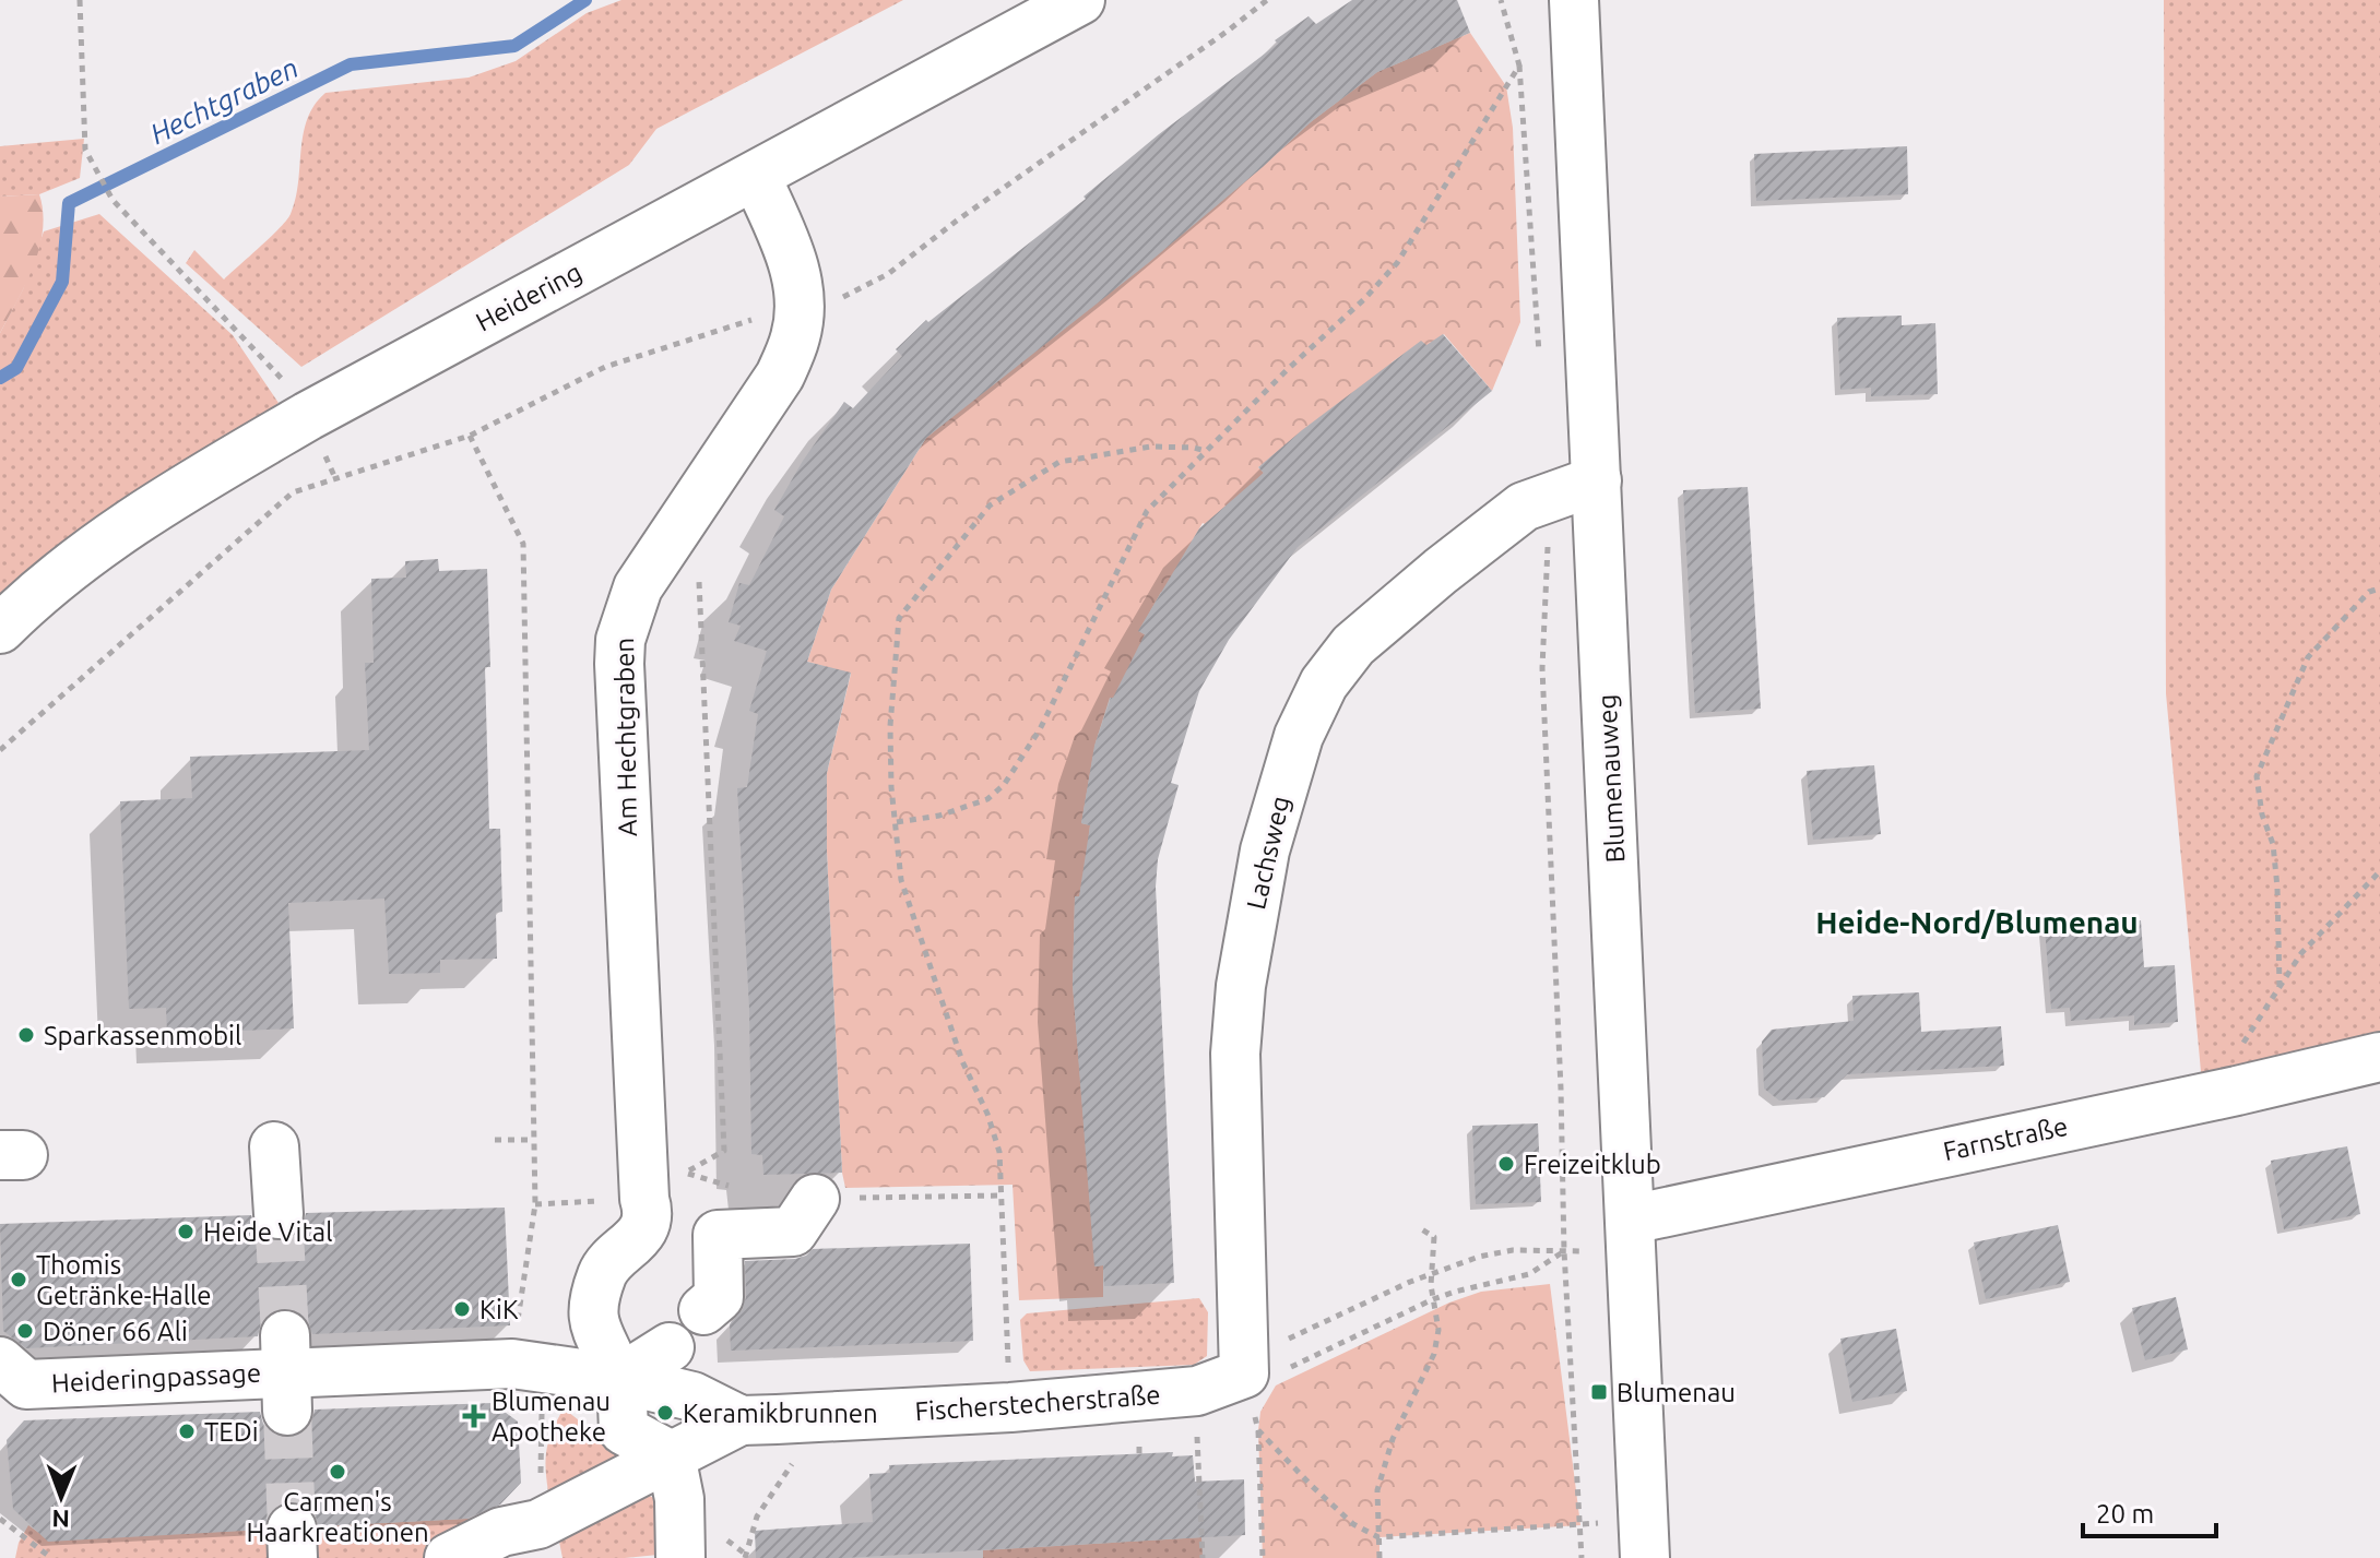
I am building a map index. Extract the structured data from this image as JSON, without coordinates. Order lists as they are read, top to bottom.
{
  "streets": {
    "street": [
      "Heidering",
      "Am Hechtgraben",
      "Blumenauweg",
      "Lachsweg",
      "Farnstraße",
      "Heideringpassage",
      "Fischerstecherstraße"
    ]
  },
  "crossings": [
    ["Heidering", "Am Hechtgraben"],
    ["Blumenauweg", "Lachsweg"],
    ["Blumenauweg", "Farnstraße"],
    ["Lachsweg", "Fischerstecherstraße"],
    ["Heideringpassage", "Fischerstecherstraße"]
  ],
  "districts": ["Heide-Nord/Blumenau"],
  "water": ["Hechtgraben"],
  "places": {
    "other": [
      "Sparkassenmobil",
      "Freizeitklub",
      "Heide Vital",
      "Thomis Getränke-Halle",
      "KiK",
      "Döner 66 Ali",
      "Keramikbrunnen",
      "TEDi",
      "Carmen's Haarkreationen"
    ],
    "transit": ["Blumenau"],
    "health": ["Blumenau Apotheke"]
  },
  "scale_bar": "20 m",
  "north": "bottom"
}
